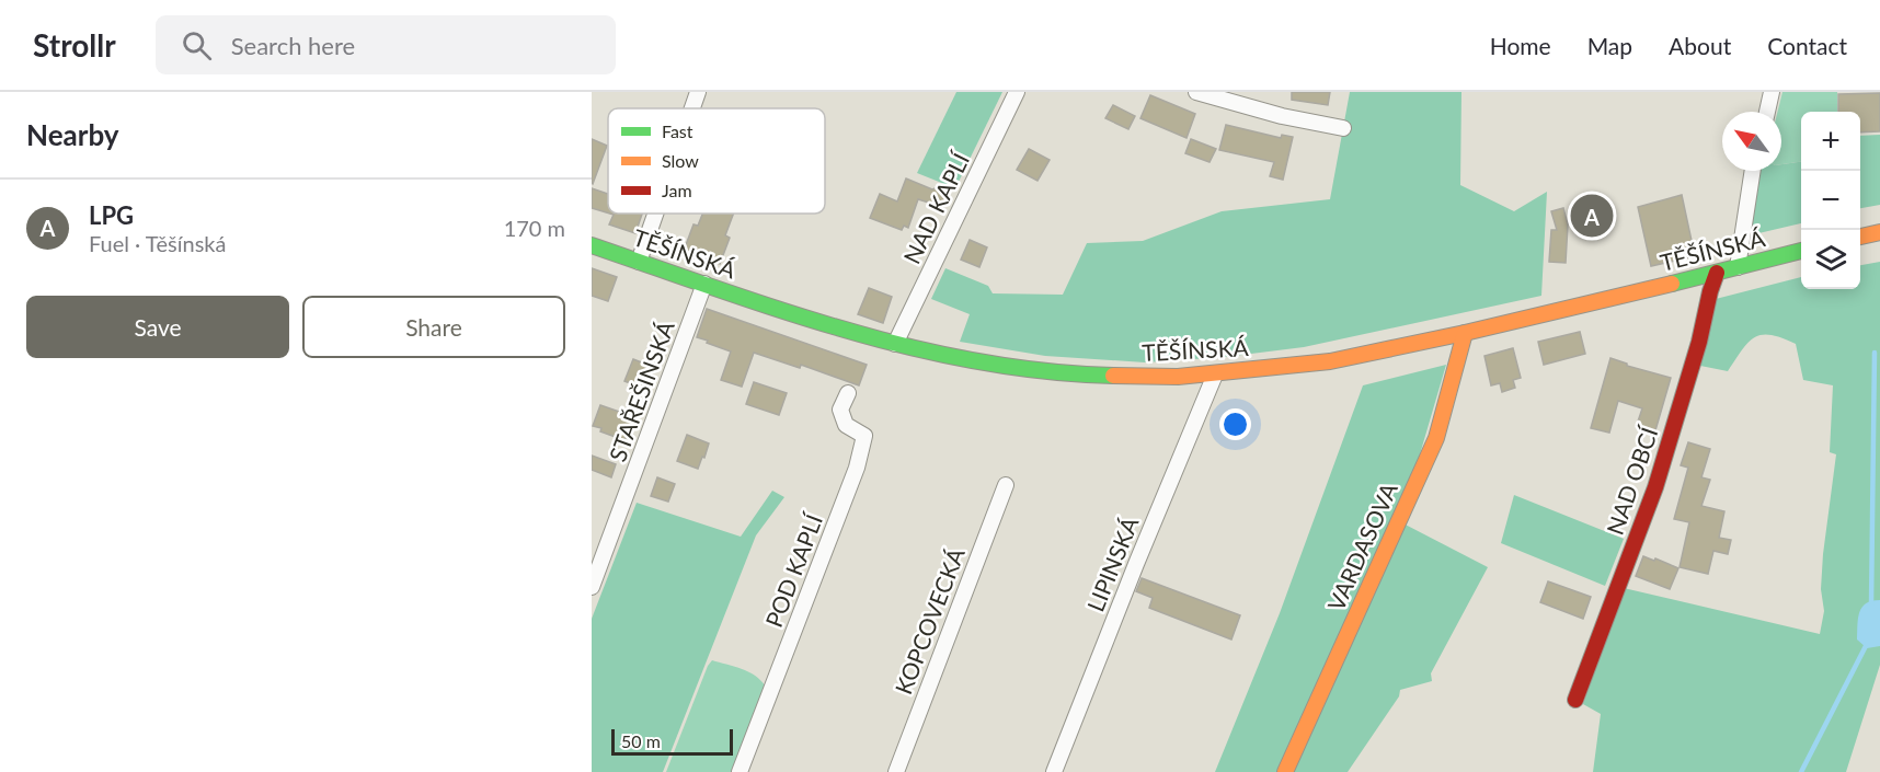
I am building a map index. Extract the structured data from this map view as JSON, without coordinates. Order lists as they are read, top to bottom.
{
  "streets": {
    "main road": ["TĚŠÍNSKÁ", "NAD OBCÍ", "VARDASOVA"],
    "street": [
      "NAD KAPLÍ",
      "STAŘEŠINSKÁ",
      "LIPINSKÁ",
      "POD KAPLÍ",
      "KOPCOVECKÁ"
    ]
  },
  "crossings": [
    ["NAD KAPLÍ", "TĚŠÍNSKÁ"],
    ["TĚŠÍNSKÁ", "STAŘEŠINSKÁ"],
    ["TĚŠÍNSKÁ", "NAD OBCÍ"],
    ["TĚŠÍNSKÁ", "VARDASOVA"],
    ["TĚŠÍNSKÁ", "LIPINSKÁ"]
  ],
  "legend": ["Fast", "Slow", "Jam"],
  "scale_bar": "50 m",
  "north": "top left",
  "page": {
    "header": "Strollr",
    "search": "Search here",
    "nav": [
      "Home",
      "Map",
      "About",
      "Contact"
    ],
    "heading": "Nearby",
    "map_buttons": ["+", "−"],
    "list": [
      {
        "mark": "A",
        "name": "LPG",
        "note": "Fuel · Těšínská",
        "value": "170 m"
      }
    ],
    "pins": "A",
    "buttons": ["Save", "Share"],
    "scale": "50 m"
  }
}
